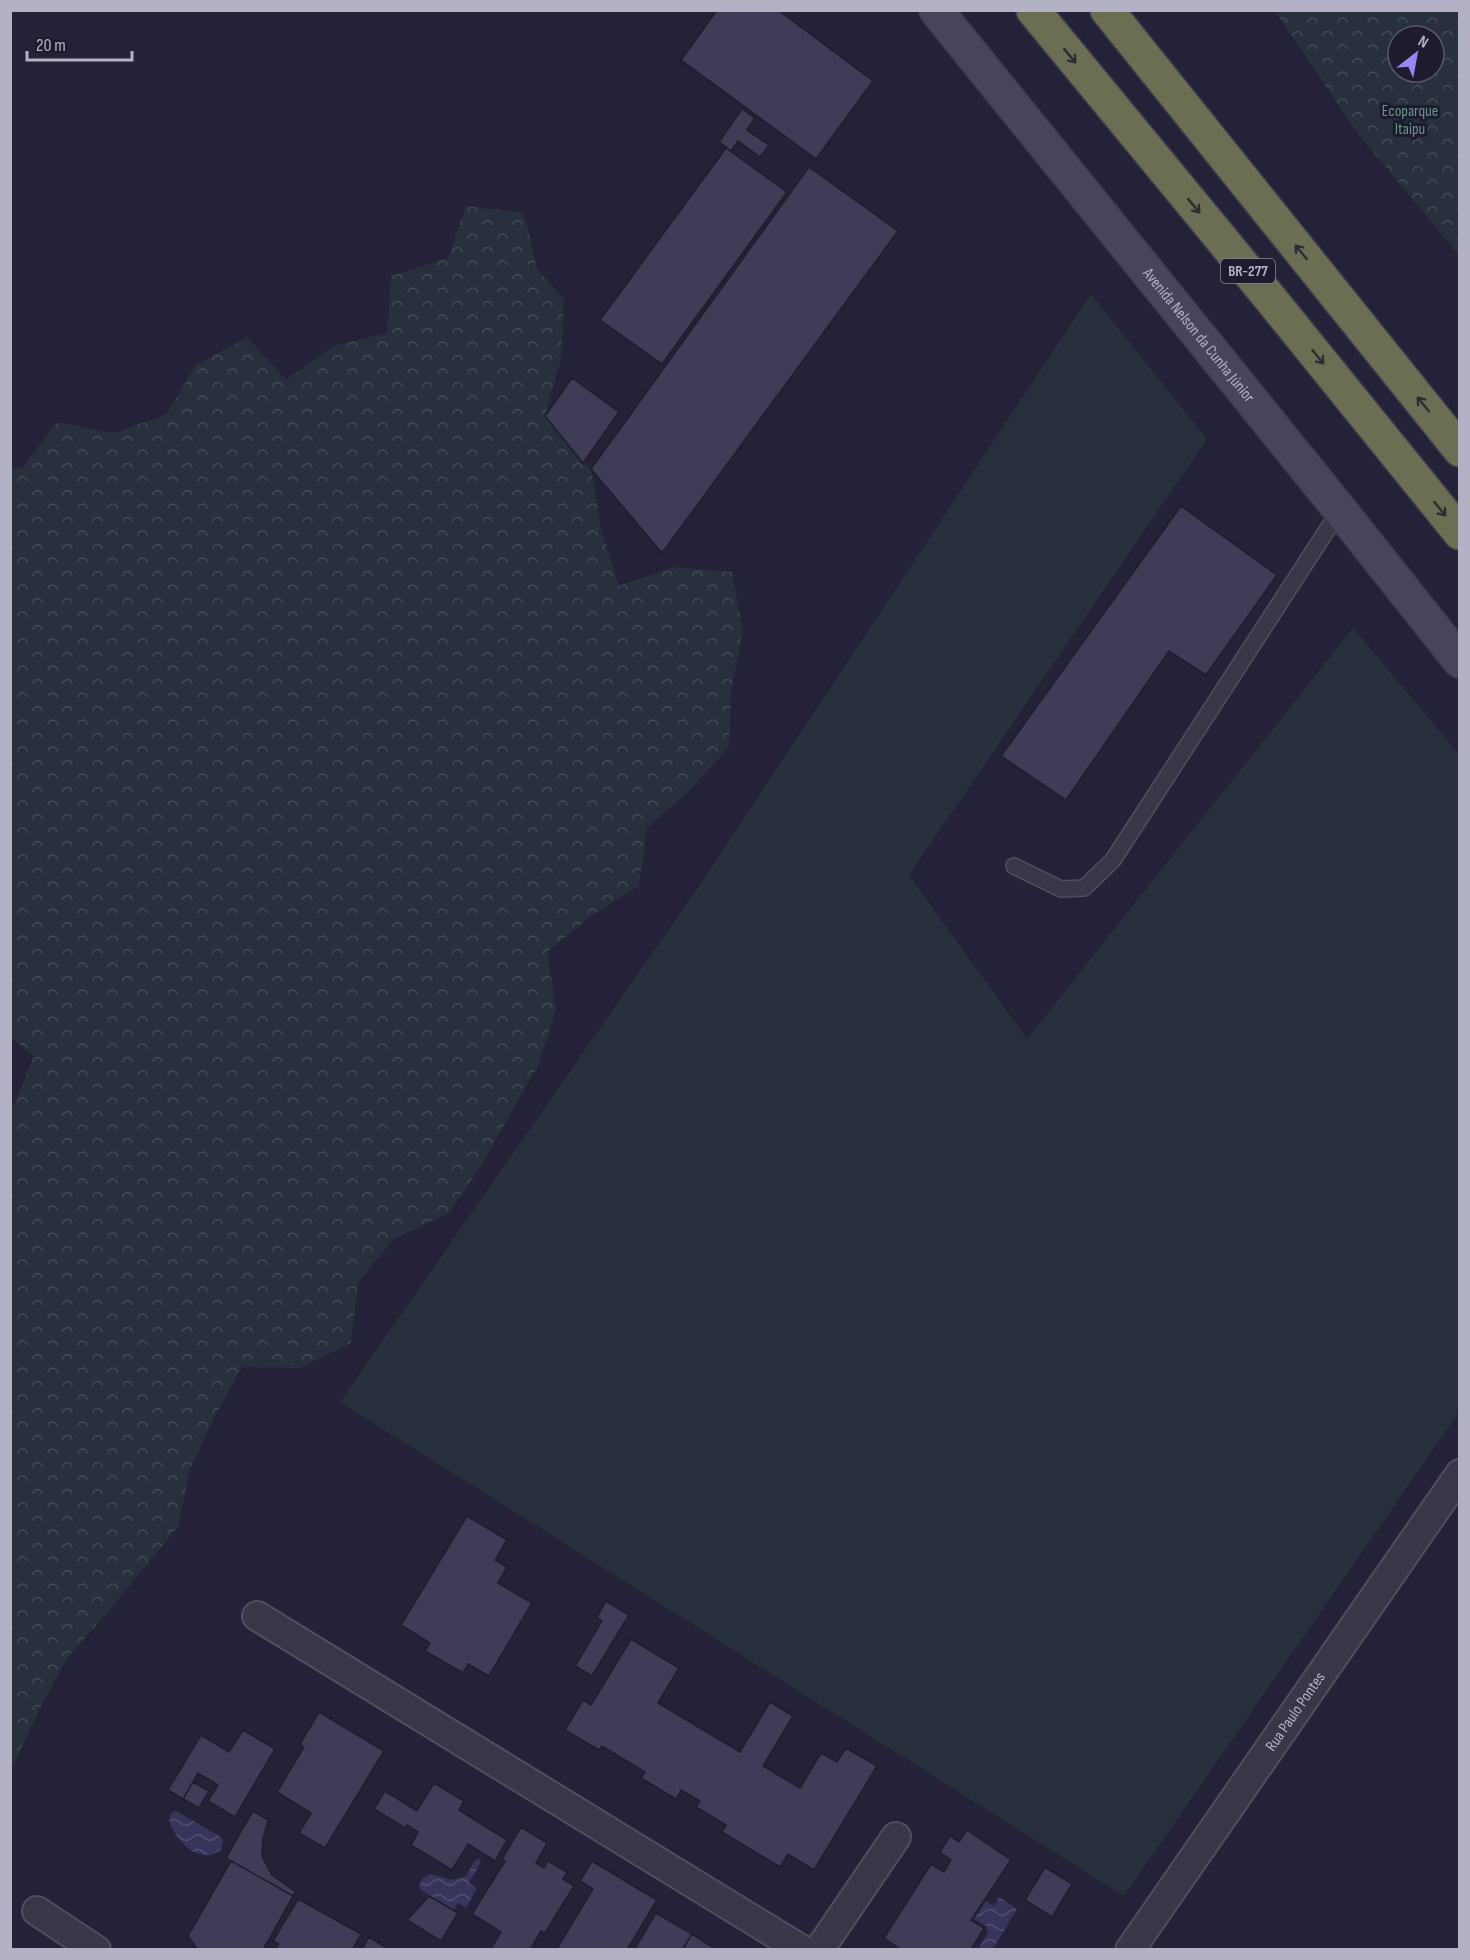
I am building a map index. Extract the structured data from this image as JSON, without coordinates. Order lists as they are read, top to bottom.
{
  "streets": {
    "highway": ["BR-277"],
    "street": ["Avenida Nelson da Cunha Júnior", "Rua Paulo Pontes"]
  },
  "parks": ["Ecoparque Itaipu"],
  "scale_bar": "20 m",
  "north": "top right"
}
